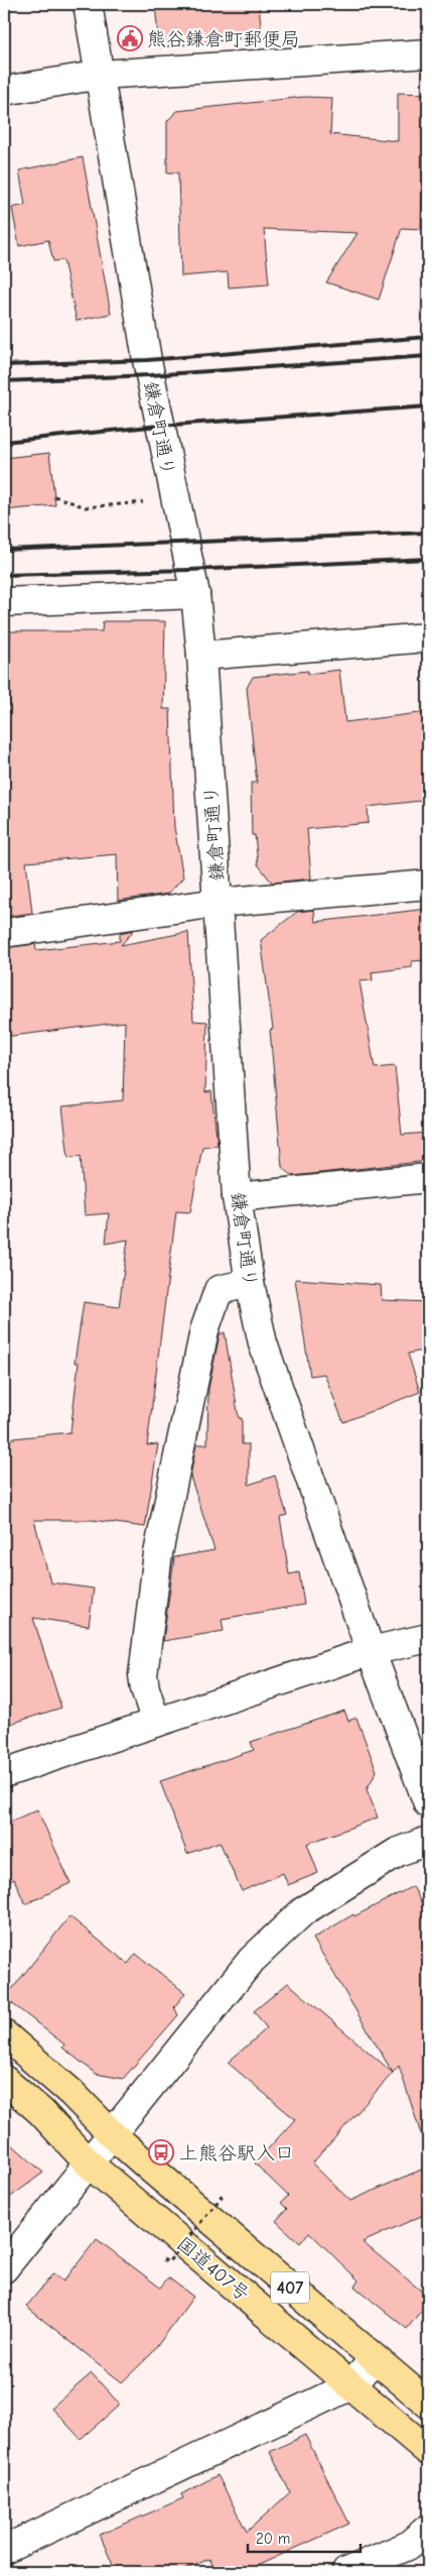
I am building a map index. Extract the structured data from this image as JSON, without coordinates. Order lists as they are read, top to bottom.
{
  "streets": {
    "highway": ["国道407号", "407"],
    "street": ["鎌倉町通り"]
  },
  "places": {
    "public building": ["熊谷鎌倉町郵便局"],
    "bus stop": ["上熊谷駅入口"]
  },
  "scale_bar": "20 m"
}
